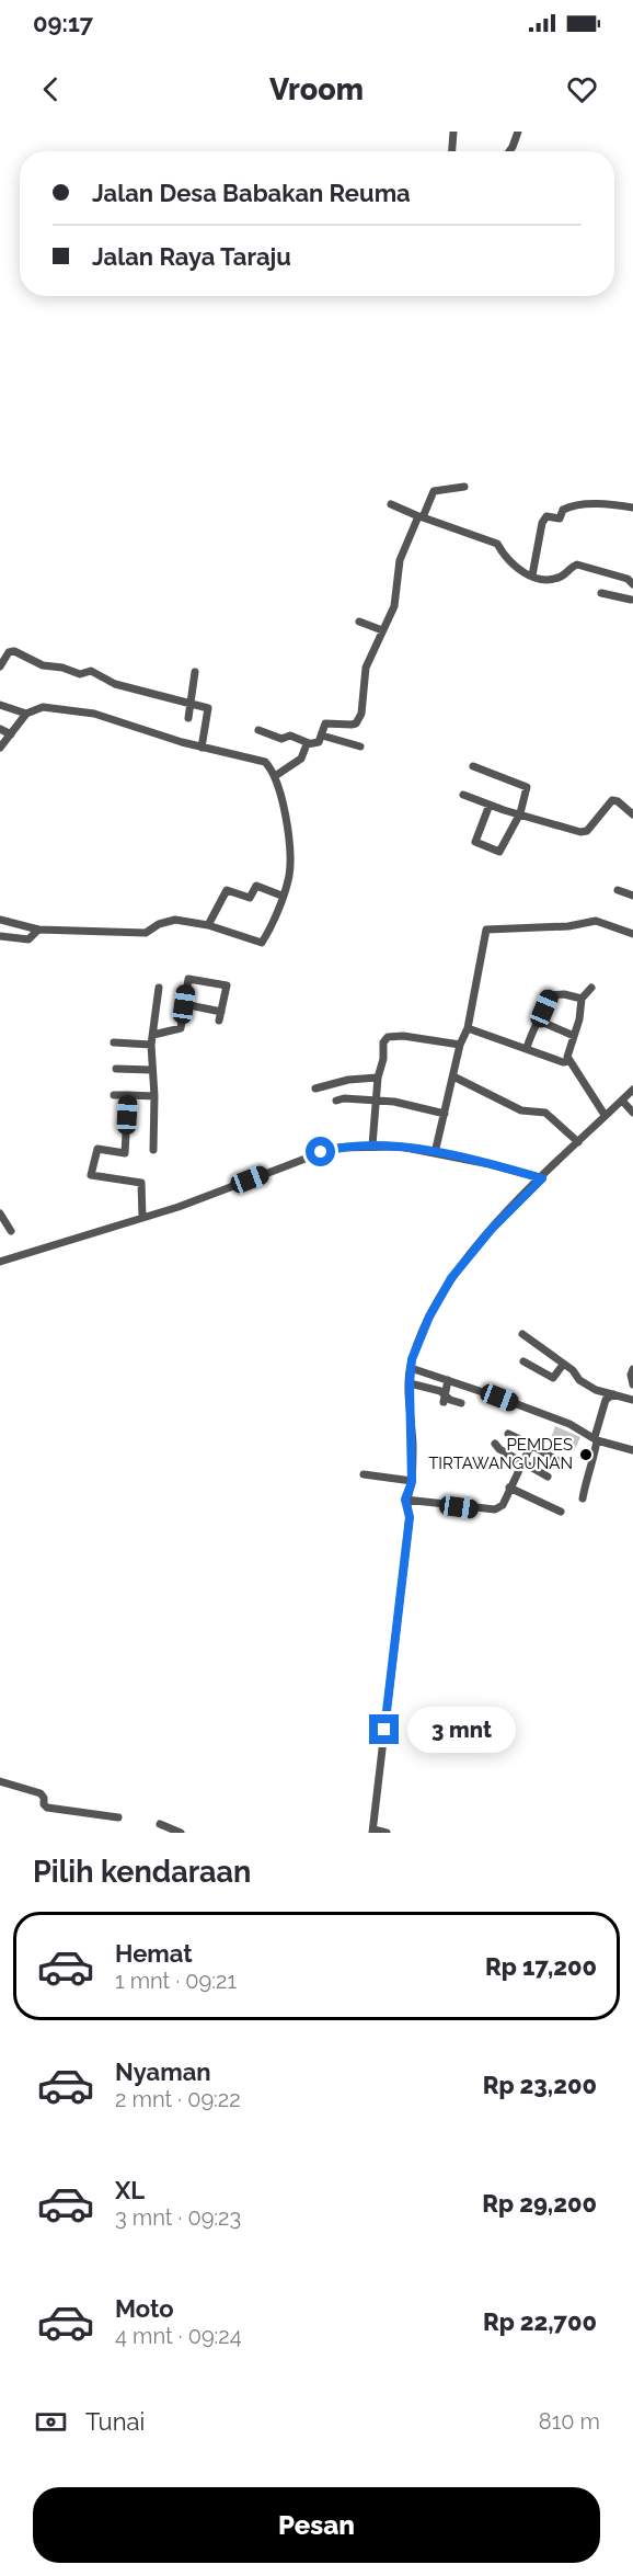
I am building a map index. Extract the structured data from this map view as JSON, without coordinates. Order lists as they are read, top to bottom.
{
  "places": ["PEMDES TIRTAWANGUNAN"],
  "page": {
    "status": "09:17",
    "header": "Vroom",
    "banner": ["Jalan Desa Babakan Reuma", "Jalan Raya Taraju"],
    "bubble": "3 mnt",
    "heading": "Pilih kendaraan",
    "list": [
      {
        "name": "Hemat",
        "note": "1 mnt · 09:21",
        "value": "Rp 17,200"
      },
      {
        "name": "Nyaman",
        "note": "2 mnt · 09:22",
        "value": "Rp 23,200"
      },
      {
        "name": "XL",
        "note": "3 mnt · 09:23",
        "value": "Rp 29,200"
      },
      {
        "name": "Moto",
        "note": "4 mnt · 09:24",
        "value": "Rp 22,700"
      }
    ],
    "pay": ["Tunai", "810 m"],
    "buttons": "Pesan"
  }
}
